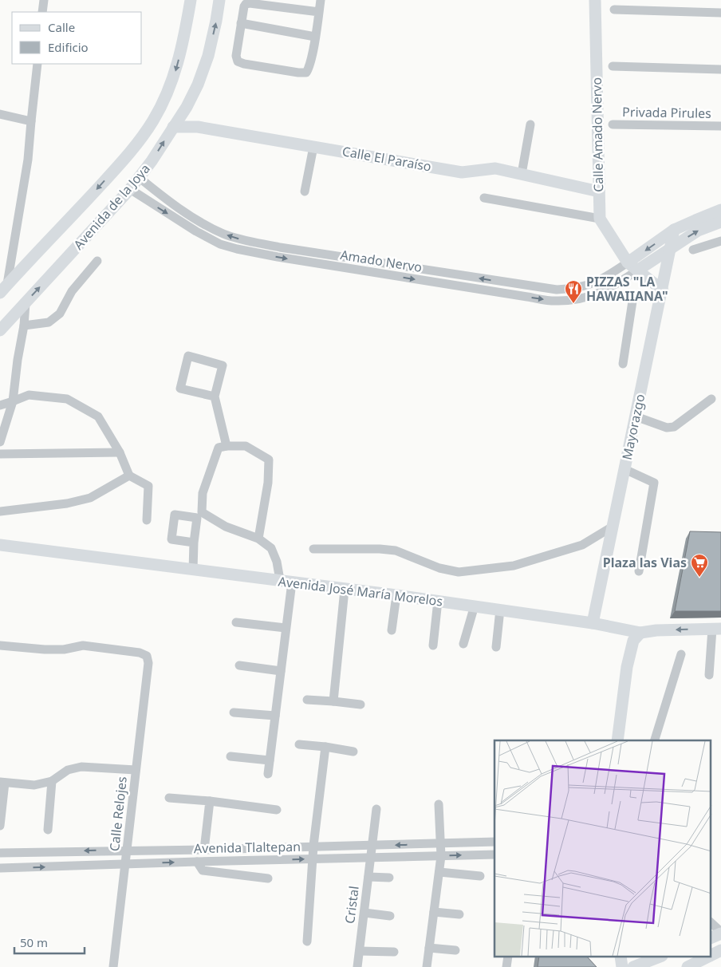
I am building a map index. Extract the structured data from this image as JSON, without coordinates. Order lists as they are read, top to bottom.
{
  "streets": {
    "main road": [
      "Calle Amado Nervo",
      "Calle El Paraíso",
      "Avenida de la Joya",
      "Mayorazgo",
      "Avenida José María Morelos"
    ],
    "street": [
      "Privada Pirules",
      "Amado Nervo",
      "Calle Relojes",
      "Avenida Tlaltepan",
      "Cristal"
    ]
  },
  "crossings": [
    ["Calle Amado Nervo", "Calle El Paraíso"],
    ["Calle El Paraíso", "Avenida de la Joya"],
    ["Avenida de la Joya", "Amado Nervo"],
    ["Mayorazgo", "Avenida José María Morelos"],
    ["Calle Relojes", "Avenida Tlaltepan"],
    ["Avenida Tlaltepan", "Cristal"]
  ],
  "places": {
    "restaurant": ["PIZZAS \"LA HAWAIIANA\""],
    "supermarket": ["Plaza las Vias"]
  },
  "legend": ["Calle", "Edificio"],
  "scale_bar": "50 m"
}
